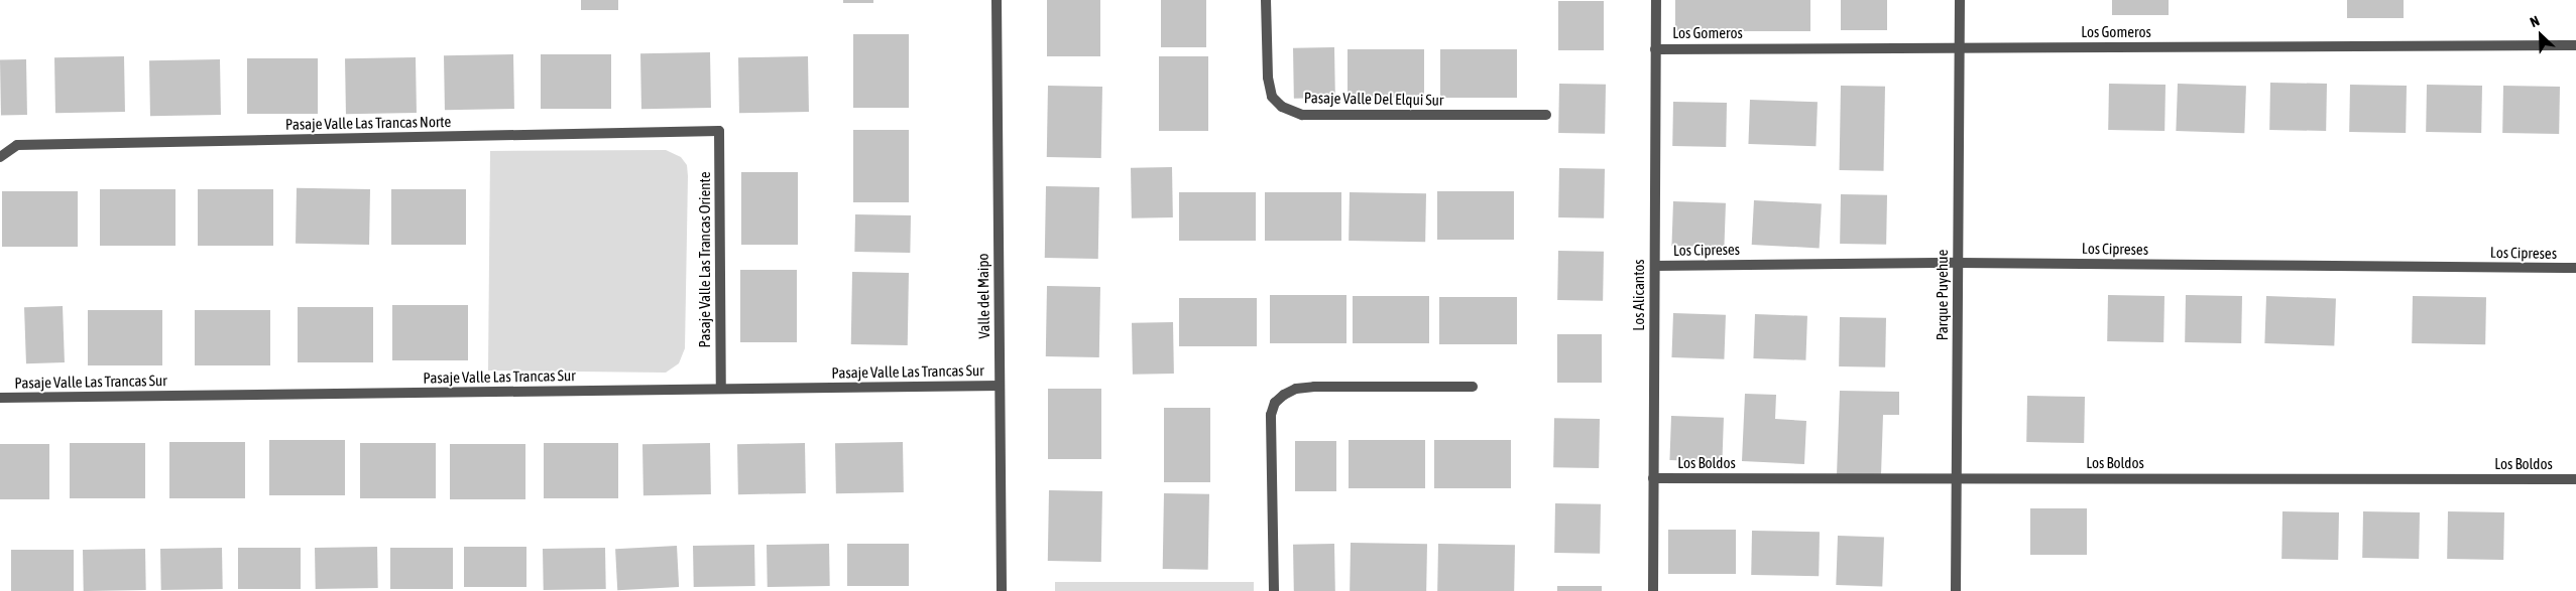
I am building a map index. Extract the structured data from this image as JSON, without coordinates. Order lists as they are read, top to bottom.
{
  "streets": {
    "street": [
      "Los Gomeros",
      "Pasaje Valle Del Elqui Sur",
      "Pasaje Valle Las Trancas Norte",
      "Los Cipreses",
      "Pasaje Valle Las Trancas Oriente",
      "Los Alicantos",
      "Parque Puyehue",
      "Valle del Maipo",
      "Pasaje Valle Las Trancas Sur",
      "Los Boldos"
    ]
  },
  "crossings": [
    ["Los Gomeros", "Los Alicantos"],
    ["Los Gomeros", "Parque Puyehue"],
    ["Pasaje Valle Las Trancas Norte", "Pasaje Valle Las Trancas Oriente"],
    ["Los Cipreses", "Los Alicantos"],
    ["Los Cipreses", "Parque Puyehue"],
    ["Pasaje Valle Las Trancas Oriente", "Pasaje Valle Las Trancas Sur"],
    ["Los Alicantos", "Los Boldos"],
    ["Parque Puyehue", "Los Boldos"],
    ["Valle del Maipo", "Pasaje Valle Las Trancas Sur"]
  ],
  "north": "top left"
}
